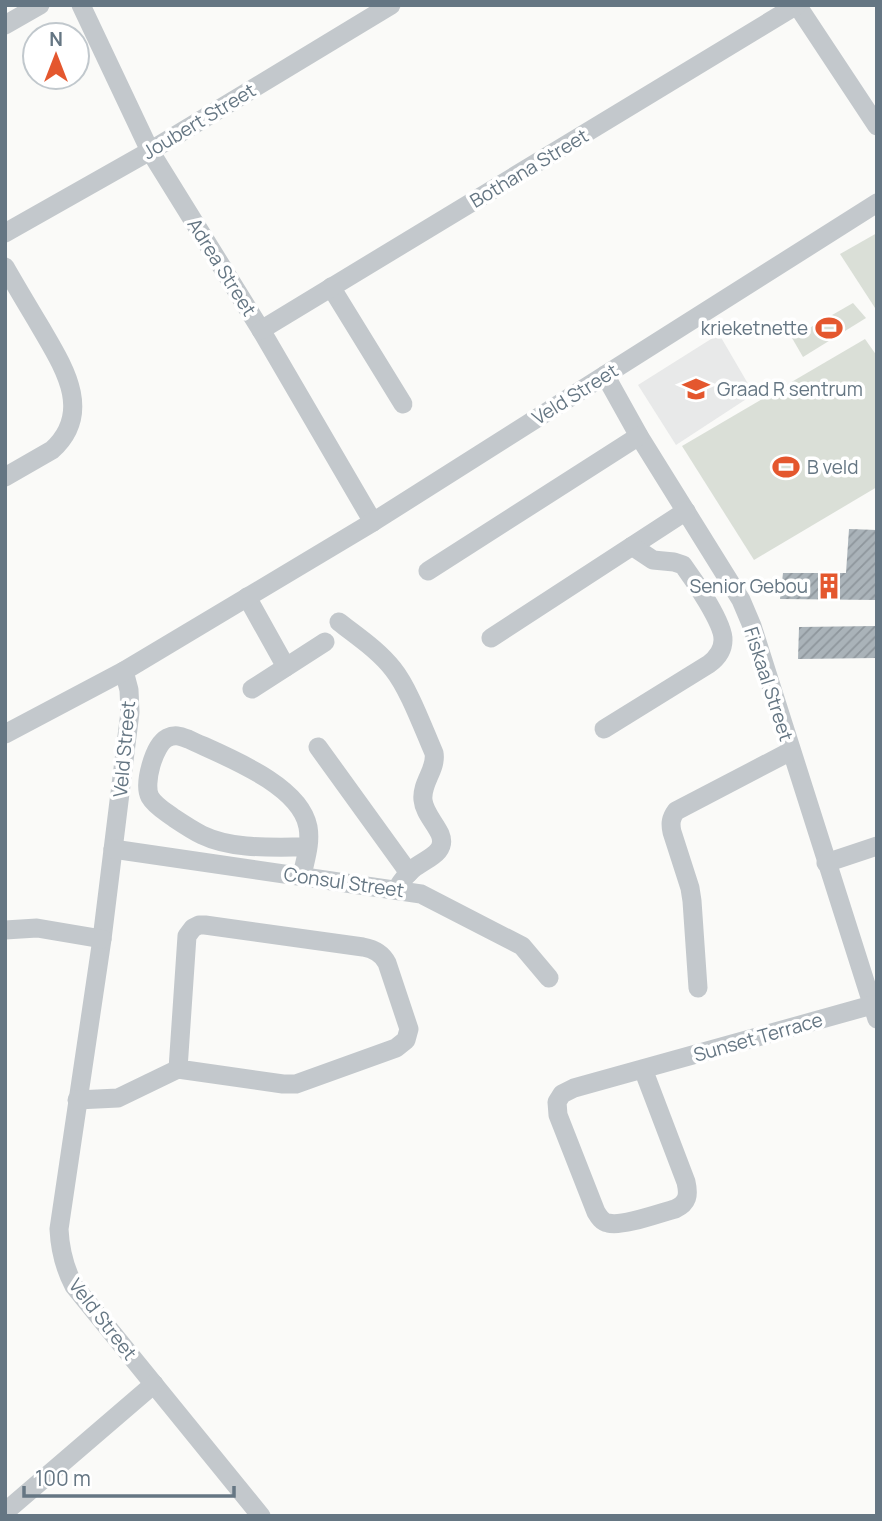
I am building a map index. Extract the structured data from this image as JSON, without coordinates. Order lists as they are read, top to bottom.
{
  "streets": {
    "street": [
      "Joubert Street",
      "Bothana Street",
      "Adrea Street",
      "Veld Street",
      "Fiskaal Street",
      "Consul Street",
      "Sunset Terrace"
    ]
  },
  "crossings": [
    ["Joubert Street", "Adrea Street"],
    ["Bothana Street", "Adrea Street"],
    ["Adrea Street", "Veld Street"],
    ["Veld Street", "Fiskaal Street"],
    ["Veld Street", "Consul Street"],
    ["Fiskaal Street", "Sunset Terrace"]
  ],
  "places": {
    "sports": ["krieketnette", "B veld"],
    "school or university": ["Graad R sentrum"],
    "building": ["Senior Gebou"]
  },
  "scale_bar": "100 m",
  "north": "top"
}
